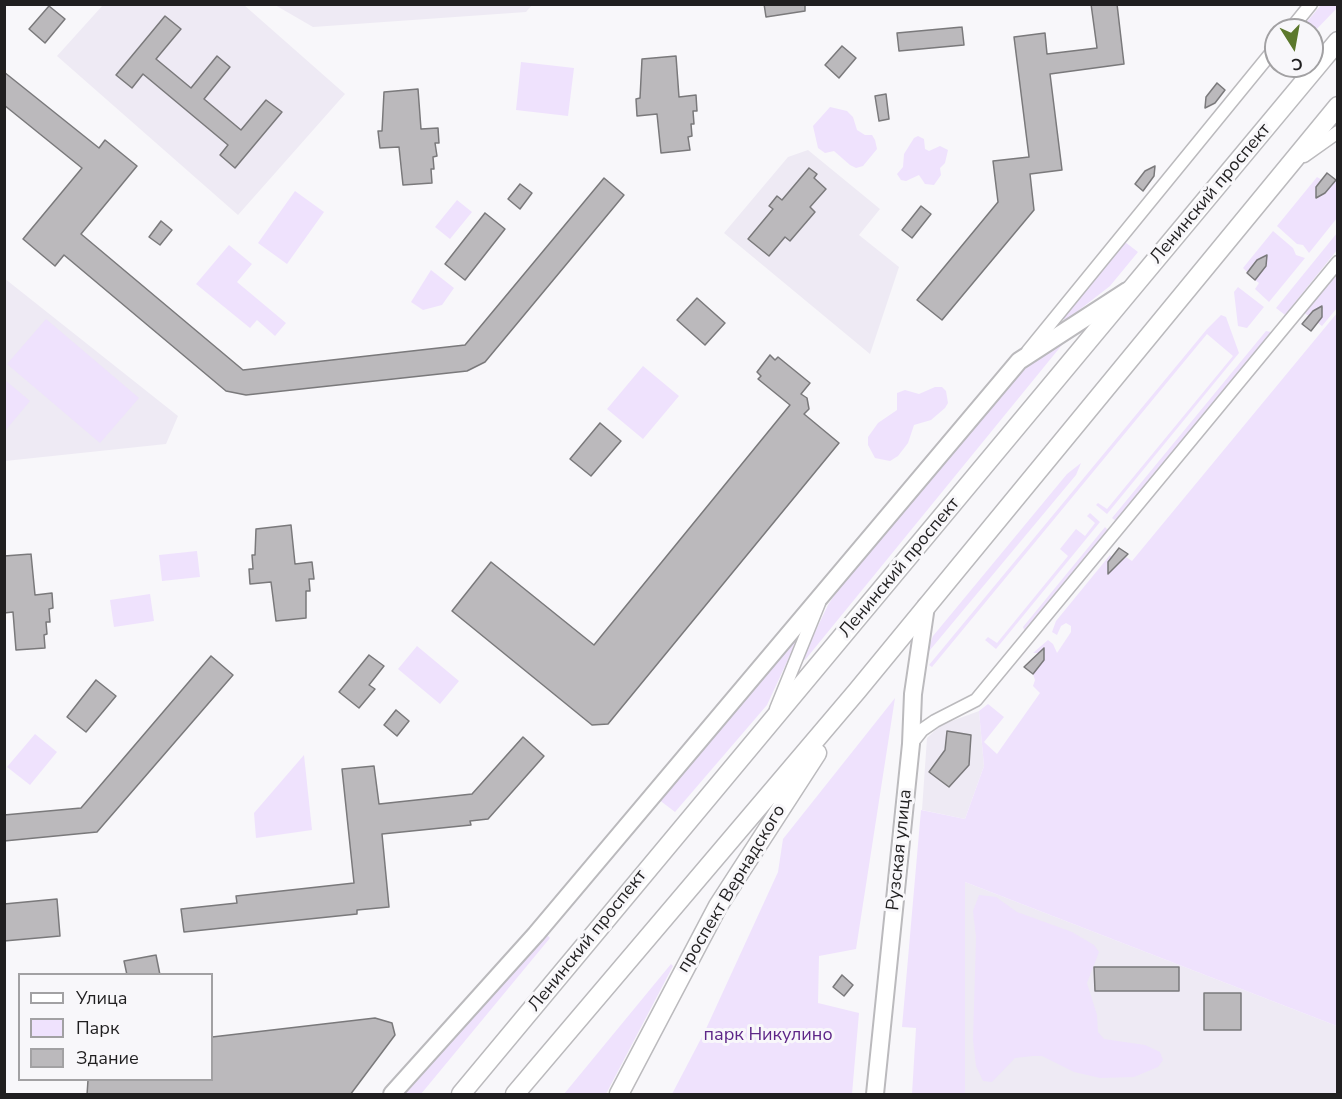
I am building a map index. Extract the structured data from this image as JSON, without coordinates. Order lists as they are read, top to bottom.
{
  "streets": {
    "main road": ["Ленинский проспект", "Рузская улица", "проспект Вернадского"]
  },
  "parks": ["парк Никулино"],
  "legend": ["Улица", "Парк", "Здание"],
  "north": "bottom"
}
